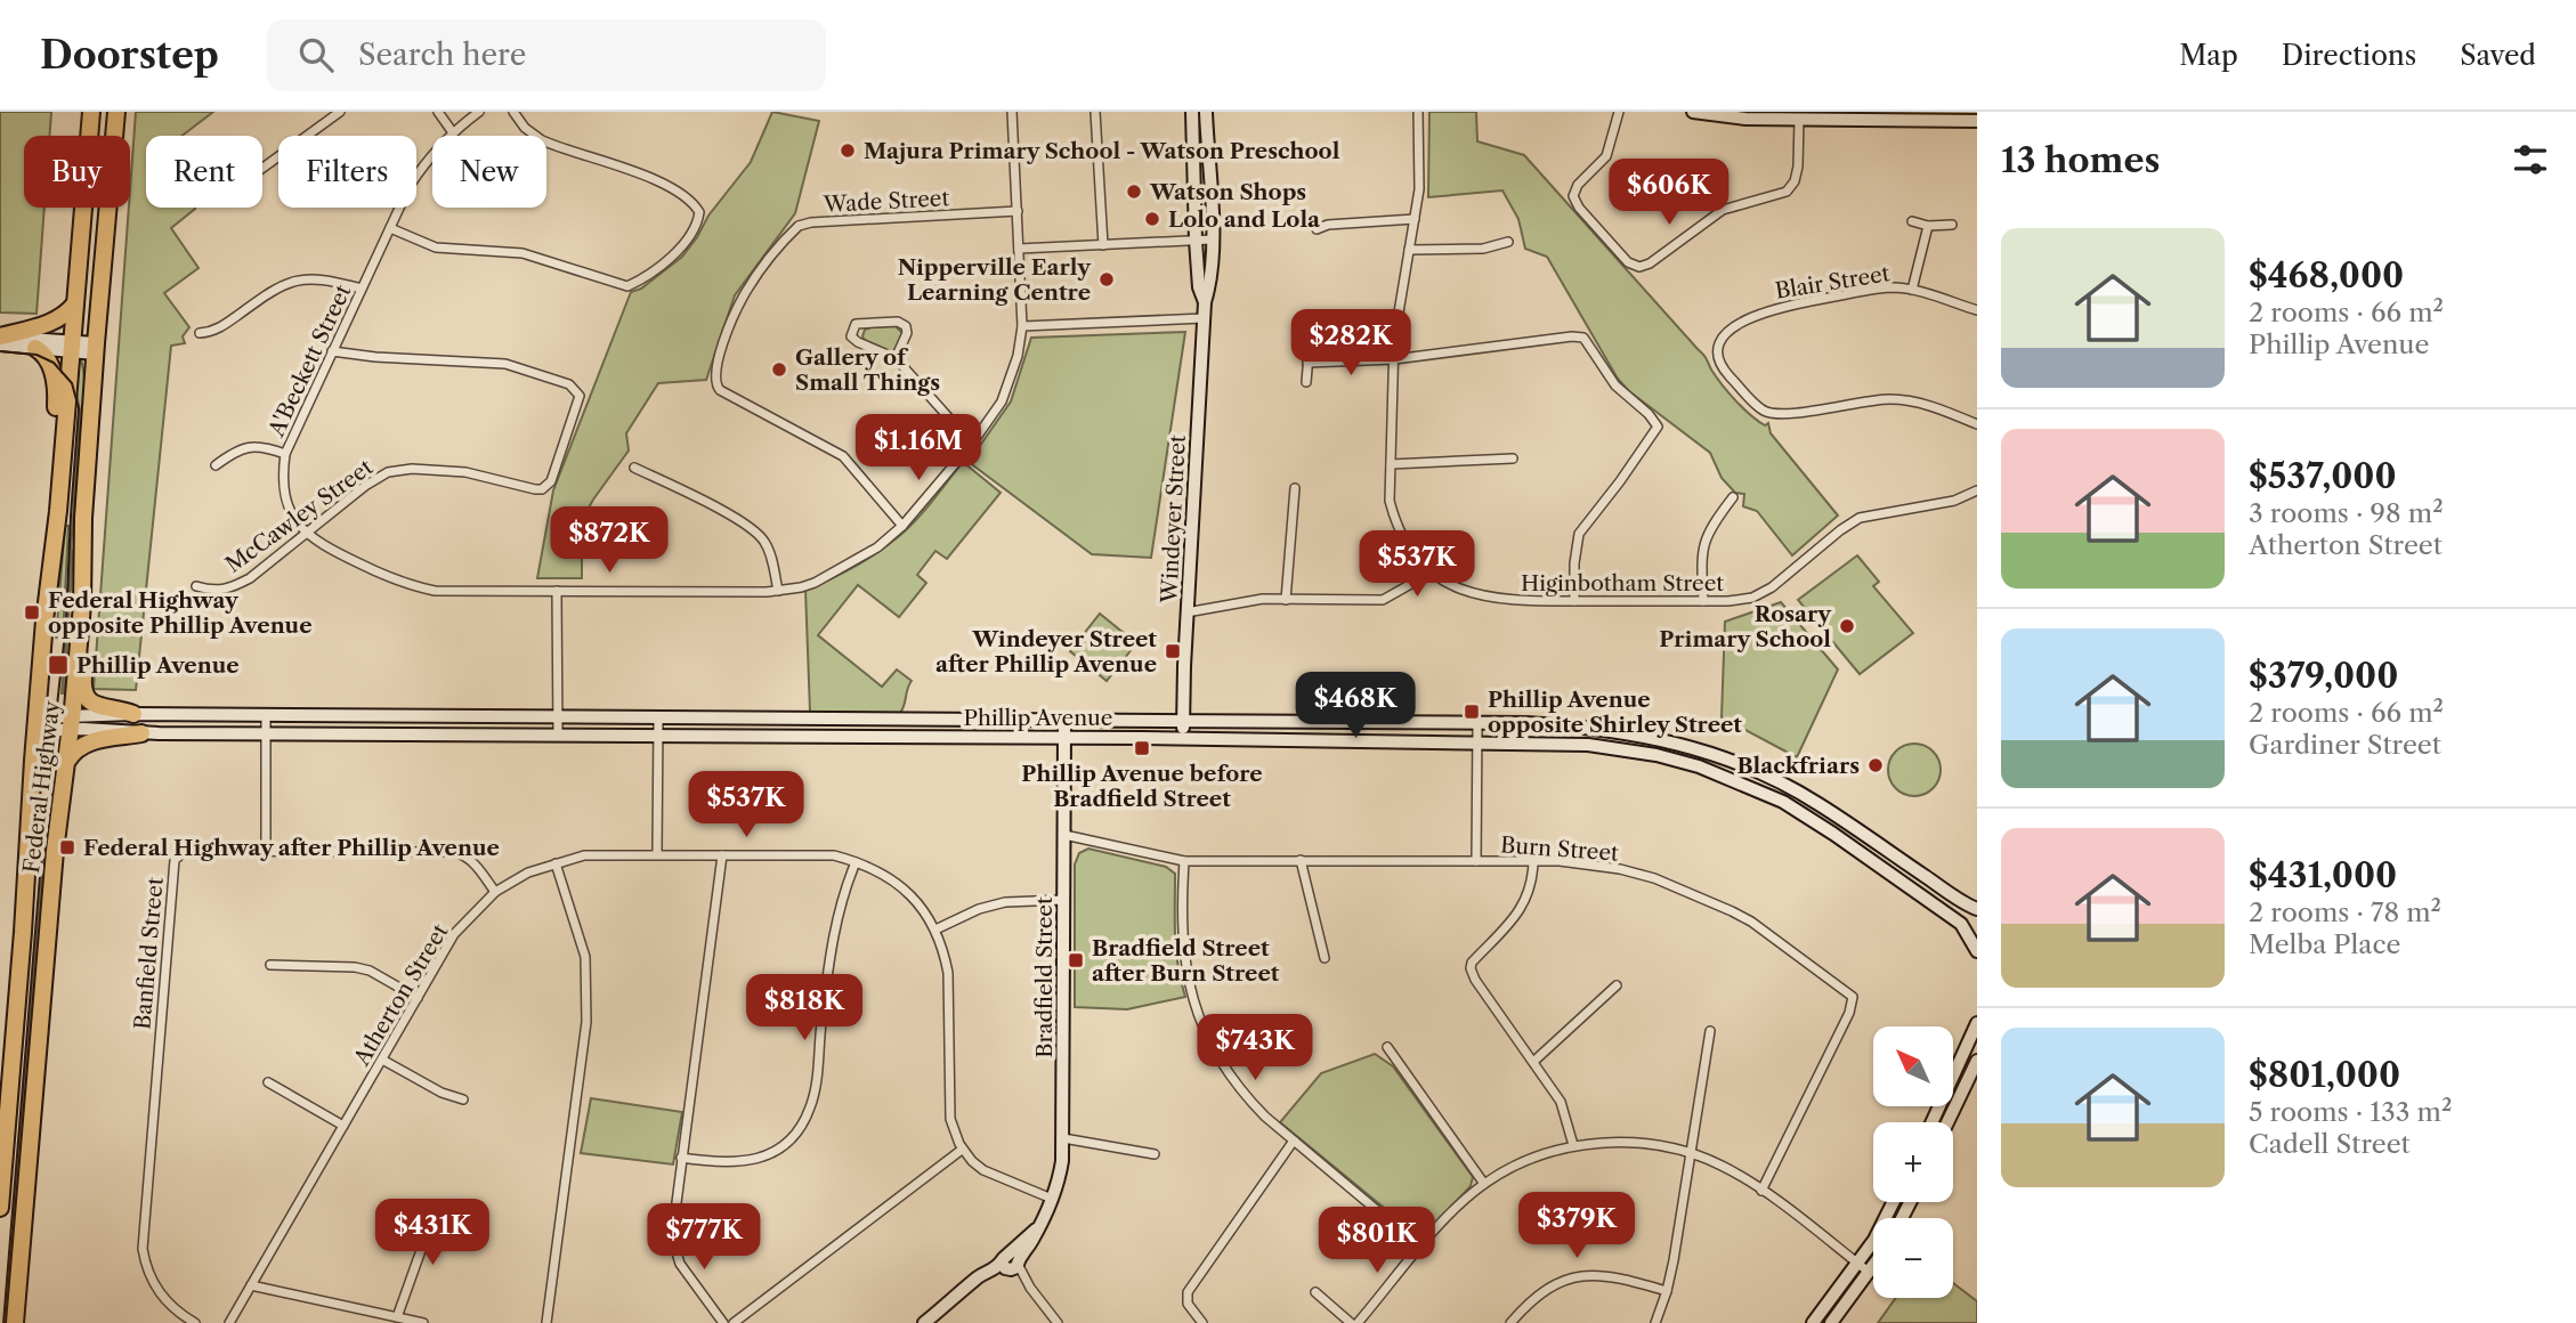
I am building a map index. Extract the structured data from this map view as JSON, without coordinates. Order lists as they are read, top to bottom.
{
  "streets": {
    "highway": ["Federal Highway"],
    "main road": ["Windeyer Street", "Phillip Avenue", "Bradfield Street"],
    "street": [
      "Wade Street",
      "Blair Street",
      "A'Beckett Street",
      "McCawley Street",
      "Higinbotham Street",
      "Burn Street",
      "Banfield Street",
      "Atherton Street"
    ]
  },
  "crossings": [
    ["Wade Street", "A'Beckett Street"],
    ["A'Beckett Street", "McCawley Street"],
    ["Windeyer Street", "Phillip Avenue"],
    ["Phillip Avenue", "Federal Highway"],
    ["Phillip Avenue", "Bradfield Street"],
    ["Burn Street", "Bradfield Street"],
    ["Banfield Street", "Atherton Street"]
  ],
  "places": {
    "other": [
      "Majura Primary School - Watson Preschool",
      "Watson Shops",
      "Lolo and Lola",
      "Nipperville Early Learning Centre",
      "Gallery of Small Things",
      "Rosary Primary School",
      "Blackfriars"
    ],
    "transit": [
      "Federal Highway opposite Phillip Avenue",
      "Windeyer Street after Phillip Avenue",
      "Phillip Avenue",
      "Phillip Avenue opposite Shirley Street",
      "Phillip Avenue before Bradfield Street",
      "Federal Highway after Phillip Avenue",
      "Bradfield Street after Burn Street"
    ]
  },
  "north": "top left",
  "page": {
    "header": "Doorstep",
    "search": "Search here",
    "nav": ["Map", "Directions", "Saved"],
    "heading": "13 homes",
    "chip": [
      "Buy",
      "Rent",
      "Filters",
      "New"
    ],
    "price": [
      "$606K",
      "$282K",
      "$1.16M",
      "$872K",
      "$537K",
      "$468K",
      "$537K",
      "$818K",
      "$743K",
      "$379K",
      "$431K",
      "$777K",
      "$801K"
    ],
    "list": [
      {
        "name": "$468,000",
        "note": "2 rooms · 66 m² · Phillip Avenue"
      },
      {
        "name": "$537,000",
        "note": "3 rooms · 98 m² · Atherton Street"
      },
      {
        "name": "$379,000",
        "note": "2 rooms · 66 m² · Gardiner Street"
      },
      {
        "name": "$431,000",
        "note": "2 rooms · 78 m² · Melba Place"
      },
      {
        "name": "$801,000",
        "note": "5 rooms · 133 m² · Cadell Street"
      }
    ],
    "map_buttons": ["+", "−"]
  }
}
